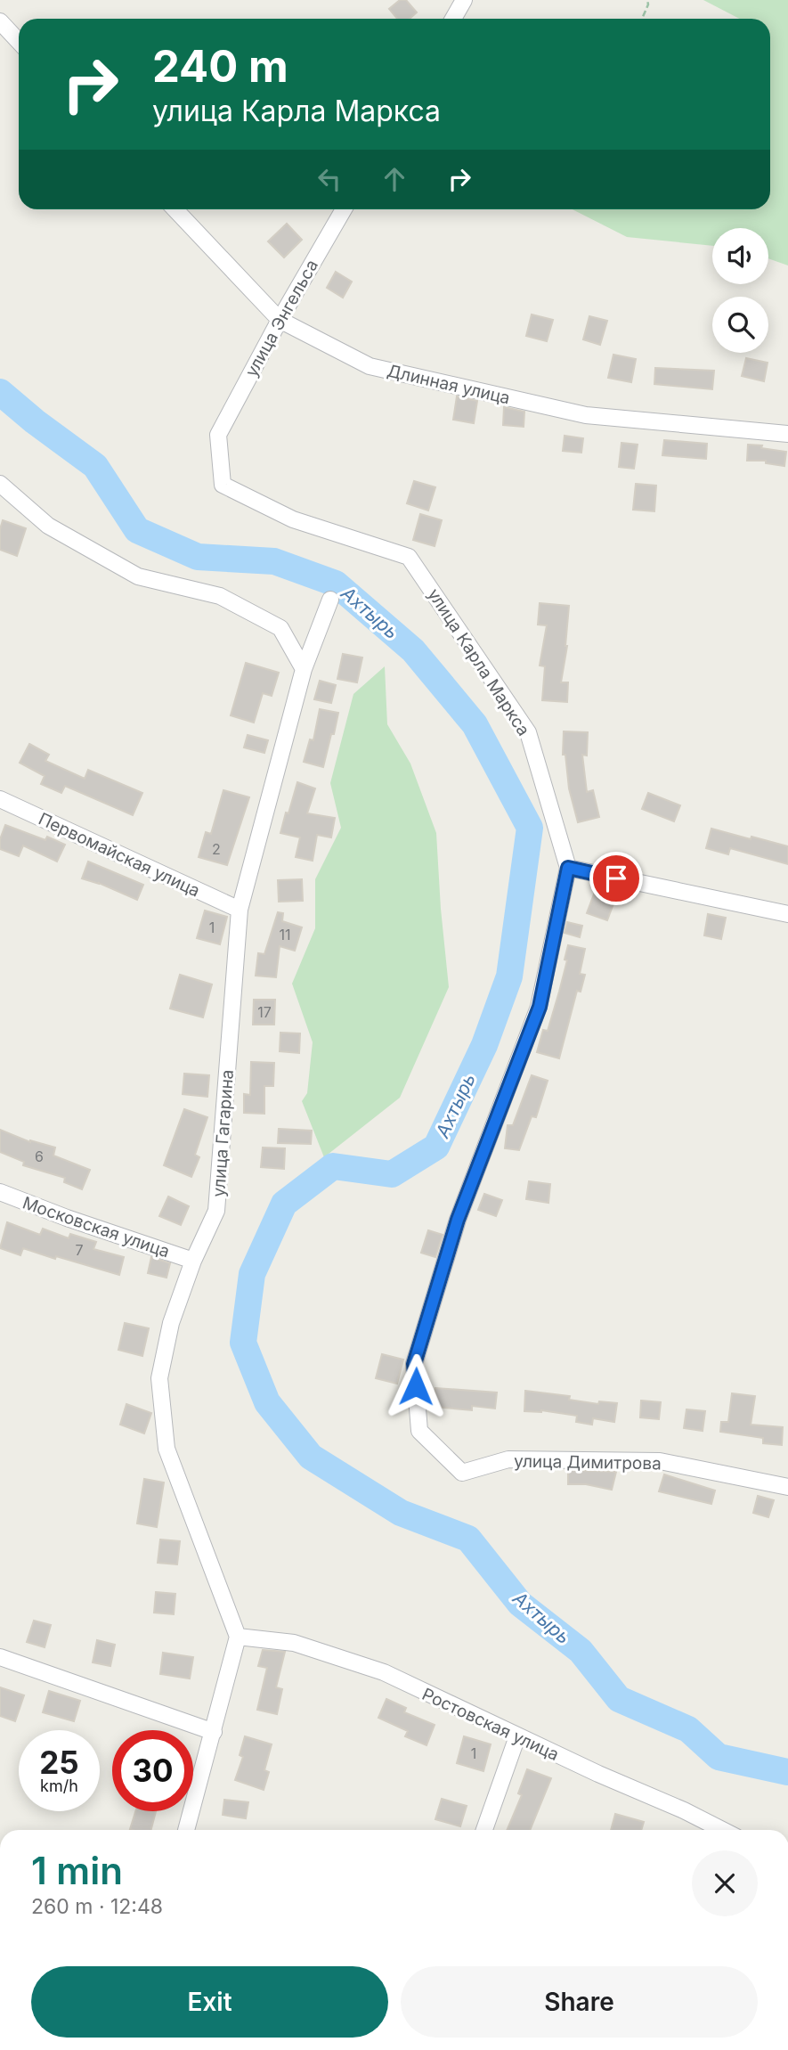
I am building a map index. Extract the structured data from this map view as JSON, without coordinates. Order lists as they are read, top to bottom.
{
  "streets": {
    "street": [
      "улица Энгельса",
      "Длинная улица",
      "улица Карла Маркса",
      "Первомайская улица",
      "улица Гагарина",
      "Московская улица",
      "улица Димитрова",
      "Ростовская улица"
    ]
  },
  "crossings": [
    ["улица Энгельса", "Длинная улица"],
    ["улица Энгельса", "улица Карла Маркса"],
    ["улица Карла Маркса", "улица Димитрова"],
    ["Первомайская улица", "улица Гагарина"],
    ["улица Гагарина", "Московская улица"],
    ["улица Гагарина", "Ростовская улица"]
  ],
  "water": ["Ахтырь"],
  "house_numbers": [
    "2",
    "1",
    "11",
    "17",
    "6",
    "7",
    "1"
  ],
  "page": {
    "turn": ["240 m", "улица Карла Маркса"],
    "speed": "25 km/h",
    "limit": "30",
    "heading": ["1 min", "260 m · 12:48"],
    "buttons": ["Exit", "Share"]
  }
}
